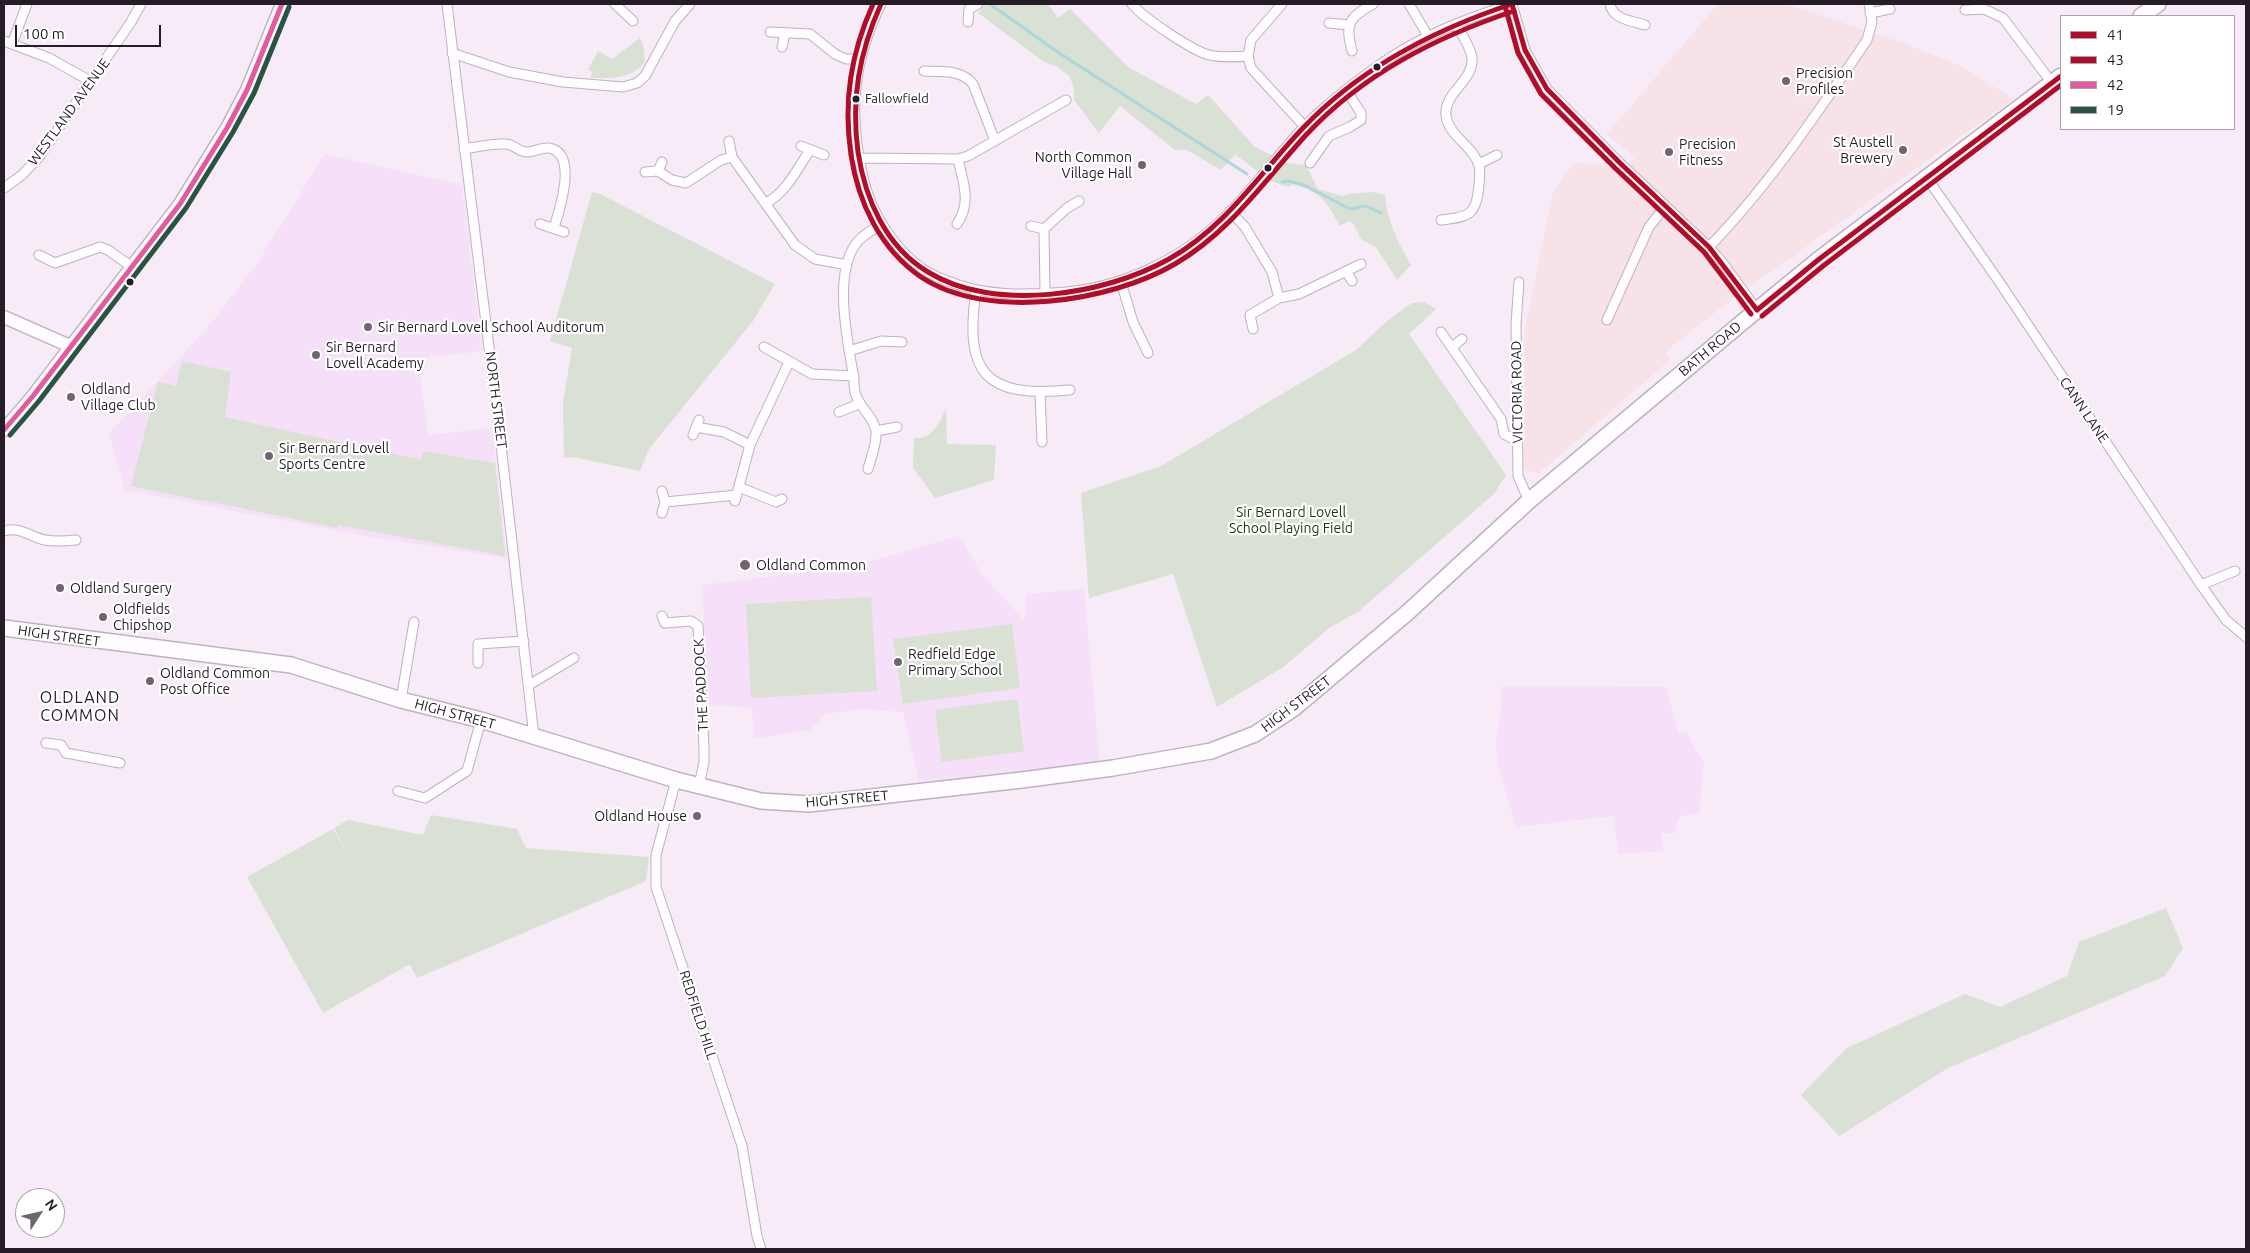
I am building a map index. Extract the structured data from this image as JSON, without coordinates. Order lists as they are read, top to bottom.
{
  "streets": {
    "main road": ["BATH ROAD", "HIGH STREET"],
    "street": [
      "WESTLAND AVENUE",
      "VICTORIA ROAD",
      "NORTH STREET",
      "CANN LANE",
      "THE PADDOCK",
      "REDFIELD HILL"
    ]
  },
  "crossings": [
    ["BATH ROAD", "VICTORIA ROAD"],
    ["BATH ROAD", "CANN LANE"],
    ["BATH ROAD", "HIGH STREET"],
    ["VICTORIA ROAD", "HIGH STREET"],
    ["NORTH STREET", "HIGH STREET"],
    ["HIGH STREET", "THE PADDOCK"],
    ["HIGH STREET", "REDFIELD HILL"]
  ],
  "districts": ["OLDLAND COMMON"],
  "parks": ["Sir Bernard Lovell School Playing Field"],
  "places": [
    "Precision Profiles",
    "Fallowfield",
    "St Austell Brewery",
    "Precision Fitness",
    "North Common Village Hall",
    "Sir Bernard Lovell School Auditorum",
    "Sir Bernard Lovell Academy",
    "Oldland Village Club",
    "Sir Bernard Lovell Sports Centre",
    "Oldland Common",
    "Oldland Surgery",
    "Oldfields Chipshop",
    "Redfield Edge Primary School",
    "Oldland Common Post Office",
    "Oldland House"
  ],
  "lines": [
    "transit line 41",
    "transit line 43",
    "transit line 42",
    "transit line 19"
  ],
  "legend": [
    "41",
    "43",
    "42",
    "19"
  ],
  "scale_bar": "100 m",
  "north": "top right"
}
